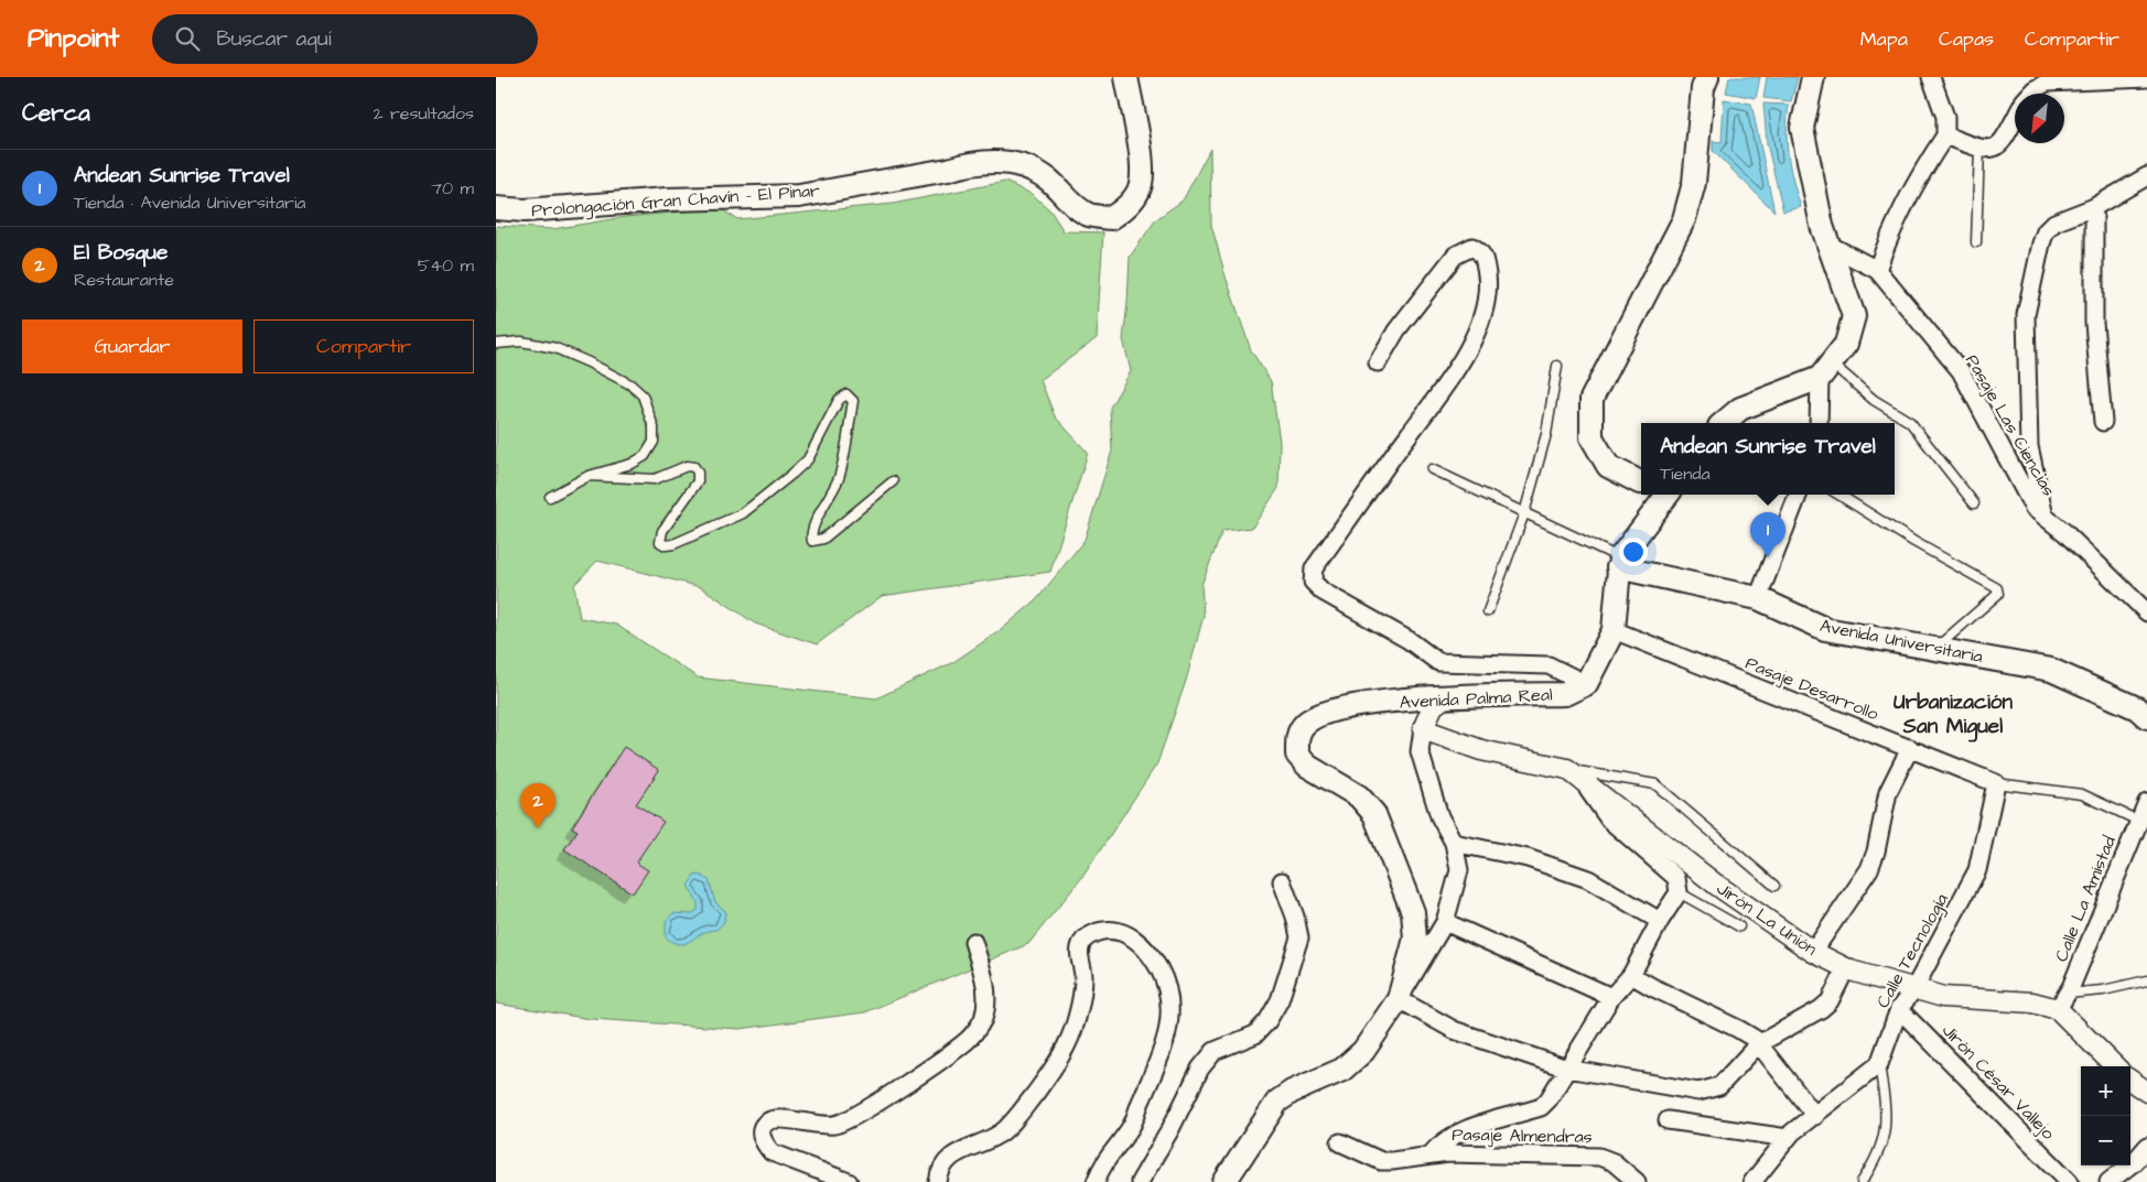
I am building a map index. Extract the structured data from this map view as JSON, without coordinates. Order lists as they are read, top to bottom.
{
  "streets": {
    "main road": ["Prolongación Gran Chavín - El Pinar", "Avenida Universitaria", "Avenida Palma Real"],
    "street": [
      "Pasaje Las Ciencias",
      "Pasaje Desarrollo",
      "Calle La Amistad",
      "Jirón La Unión",
      "Calle Tecnología",
      "Jirón César Vallejo",
      "Pasaje Almendras"
    ]
  },
  "crossings": [
    ["Pasaje Desarrollo", "Calle Tecnología"],
    ["Calle La Amistad", "Jirón La Unión"],
    ["Jirón La Unión", "Calle Tecnología"],
    ["Calle Tecnología", "Jirón César Vallejo"]
  ],
  "districts": ["Urbanización San Miguel"],
  "north": "bottom left",
  "page": {
    "header": "Pinpoint",
    "search": "Buscar aquí",
    "nav": ["Mapa", "Capas", "Compartir"],
    "heading": ["Cerca", "2 resultados"],
    "list": [
      {
        "mark": "1",
        "name": "Andean Sunrise Travel",
        "note": "Tienda · Avenida Universitaria",
        "value": "70 m"
      },
      {
        "mark": "2",
        "name": "El Bosque",
        "note": "Restaurante",
        "value": "540 m"
      }
    ],
    "buttons": ["Guardar", "Compartir"],
    "popup": ["Andean Sunrise Travel", "Tienda"],
    "pins": ["1", "2"],
    "map_buttons": ["+", "−"]
  }
}
